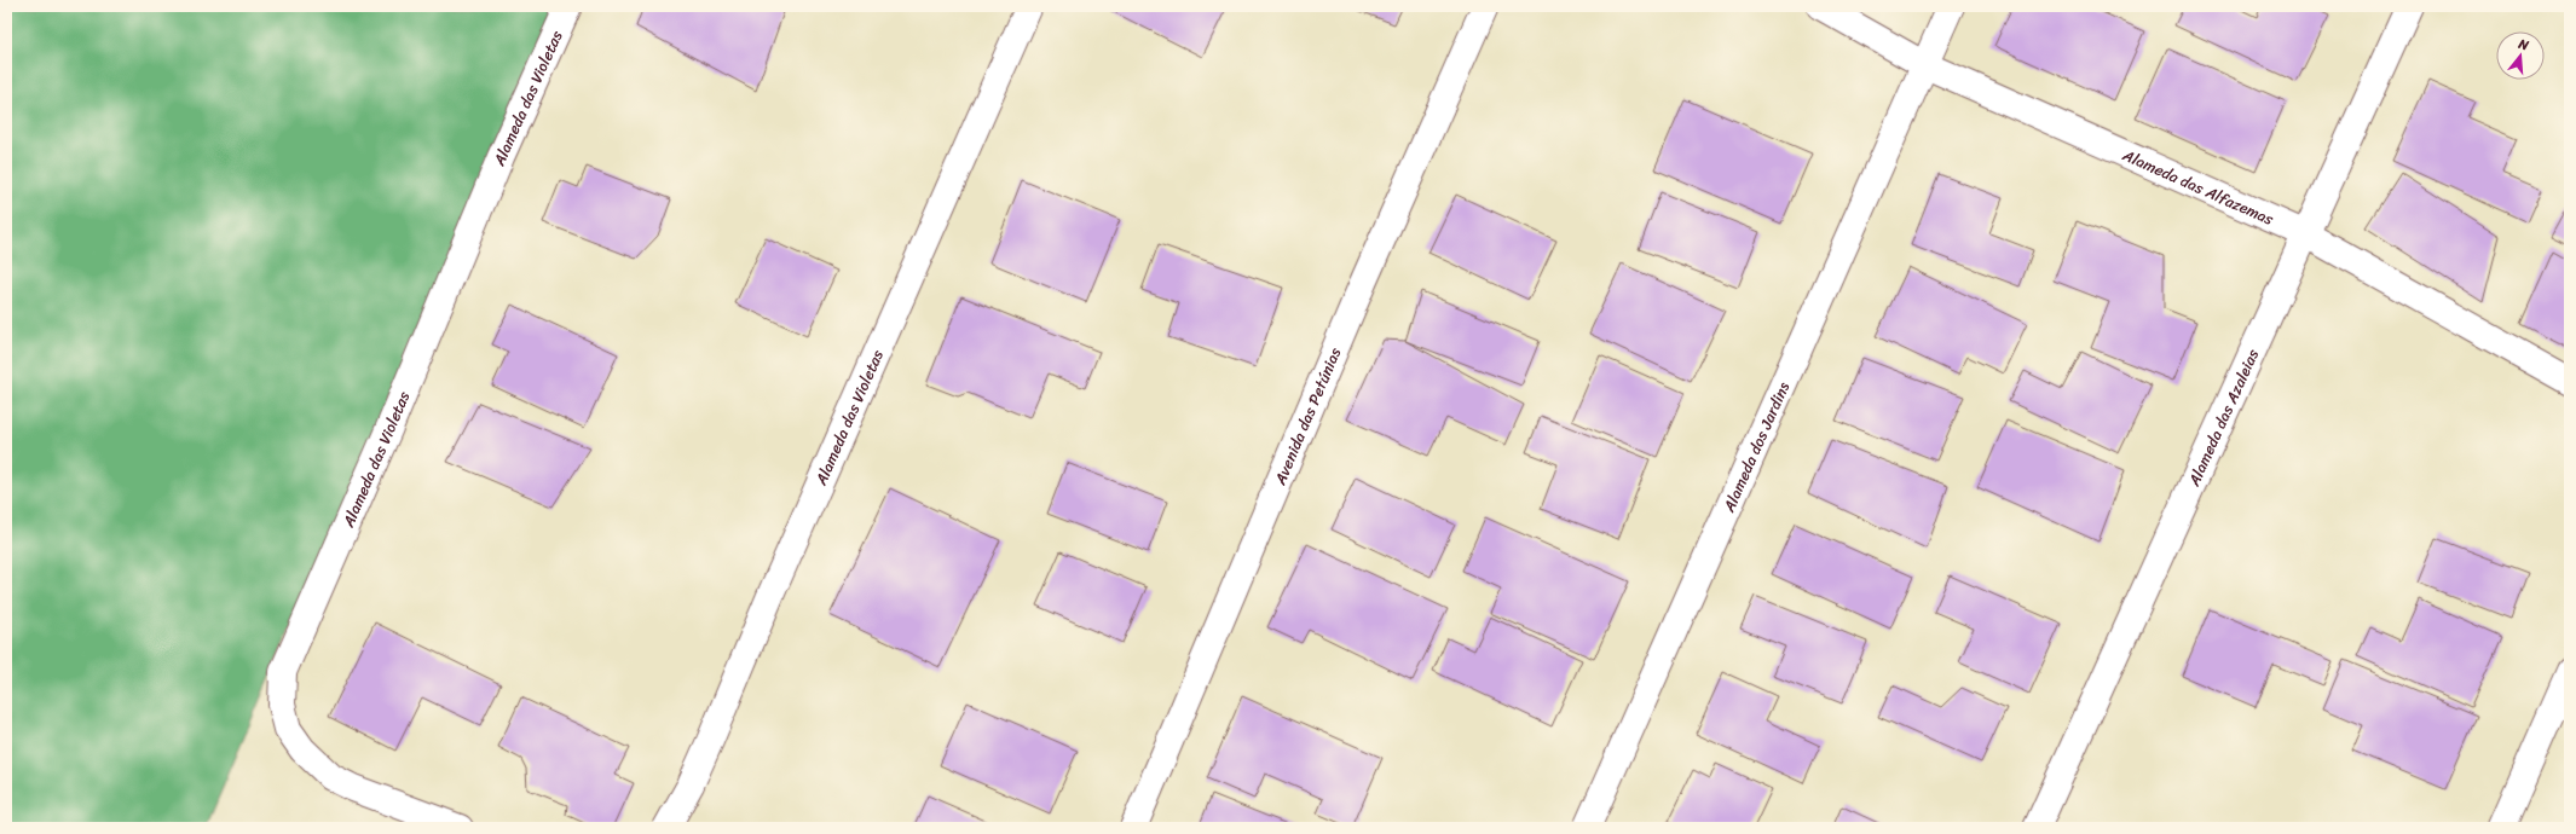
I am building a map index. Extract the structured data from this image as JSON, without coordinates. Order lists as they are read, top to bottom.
{
  "streets": {
    "street": [
      "Alameda das Violetas",
      "Alameda das Alfazemas",
      "Avenida das Petúnias",
      "Alameda das Azaleias",
      "Alameda dos Jardins"
    ]
  },
  "crossings": [
    ["Alameda das Alfazemas", "Alameda das Azaleias"],
    ["Alameda das Alfazemas", "Alameda dos Jardins"]
  ],
  "north": "top"
}
